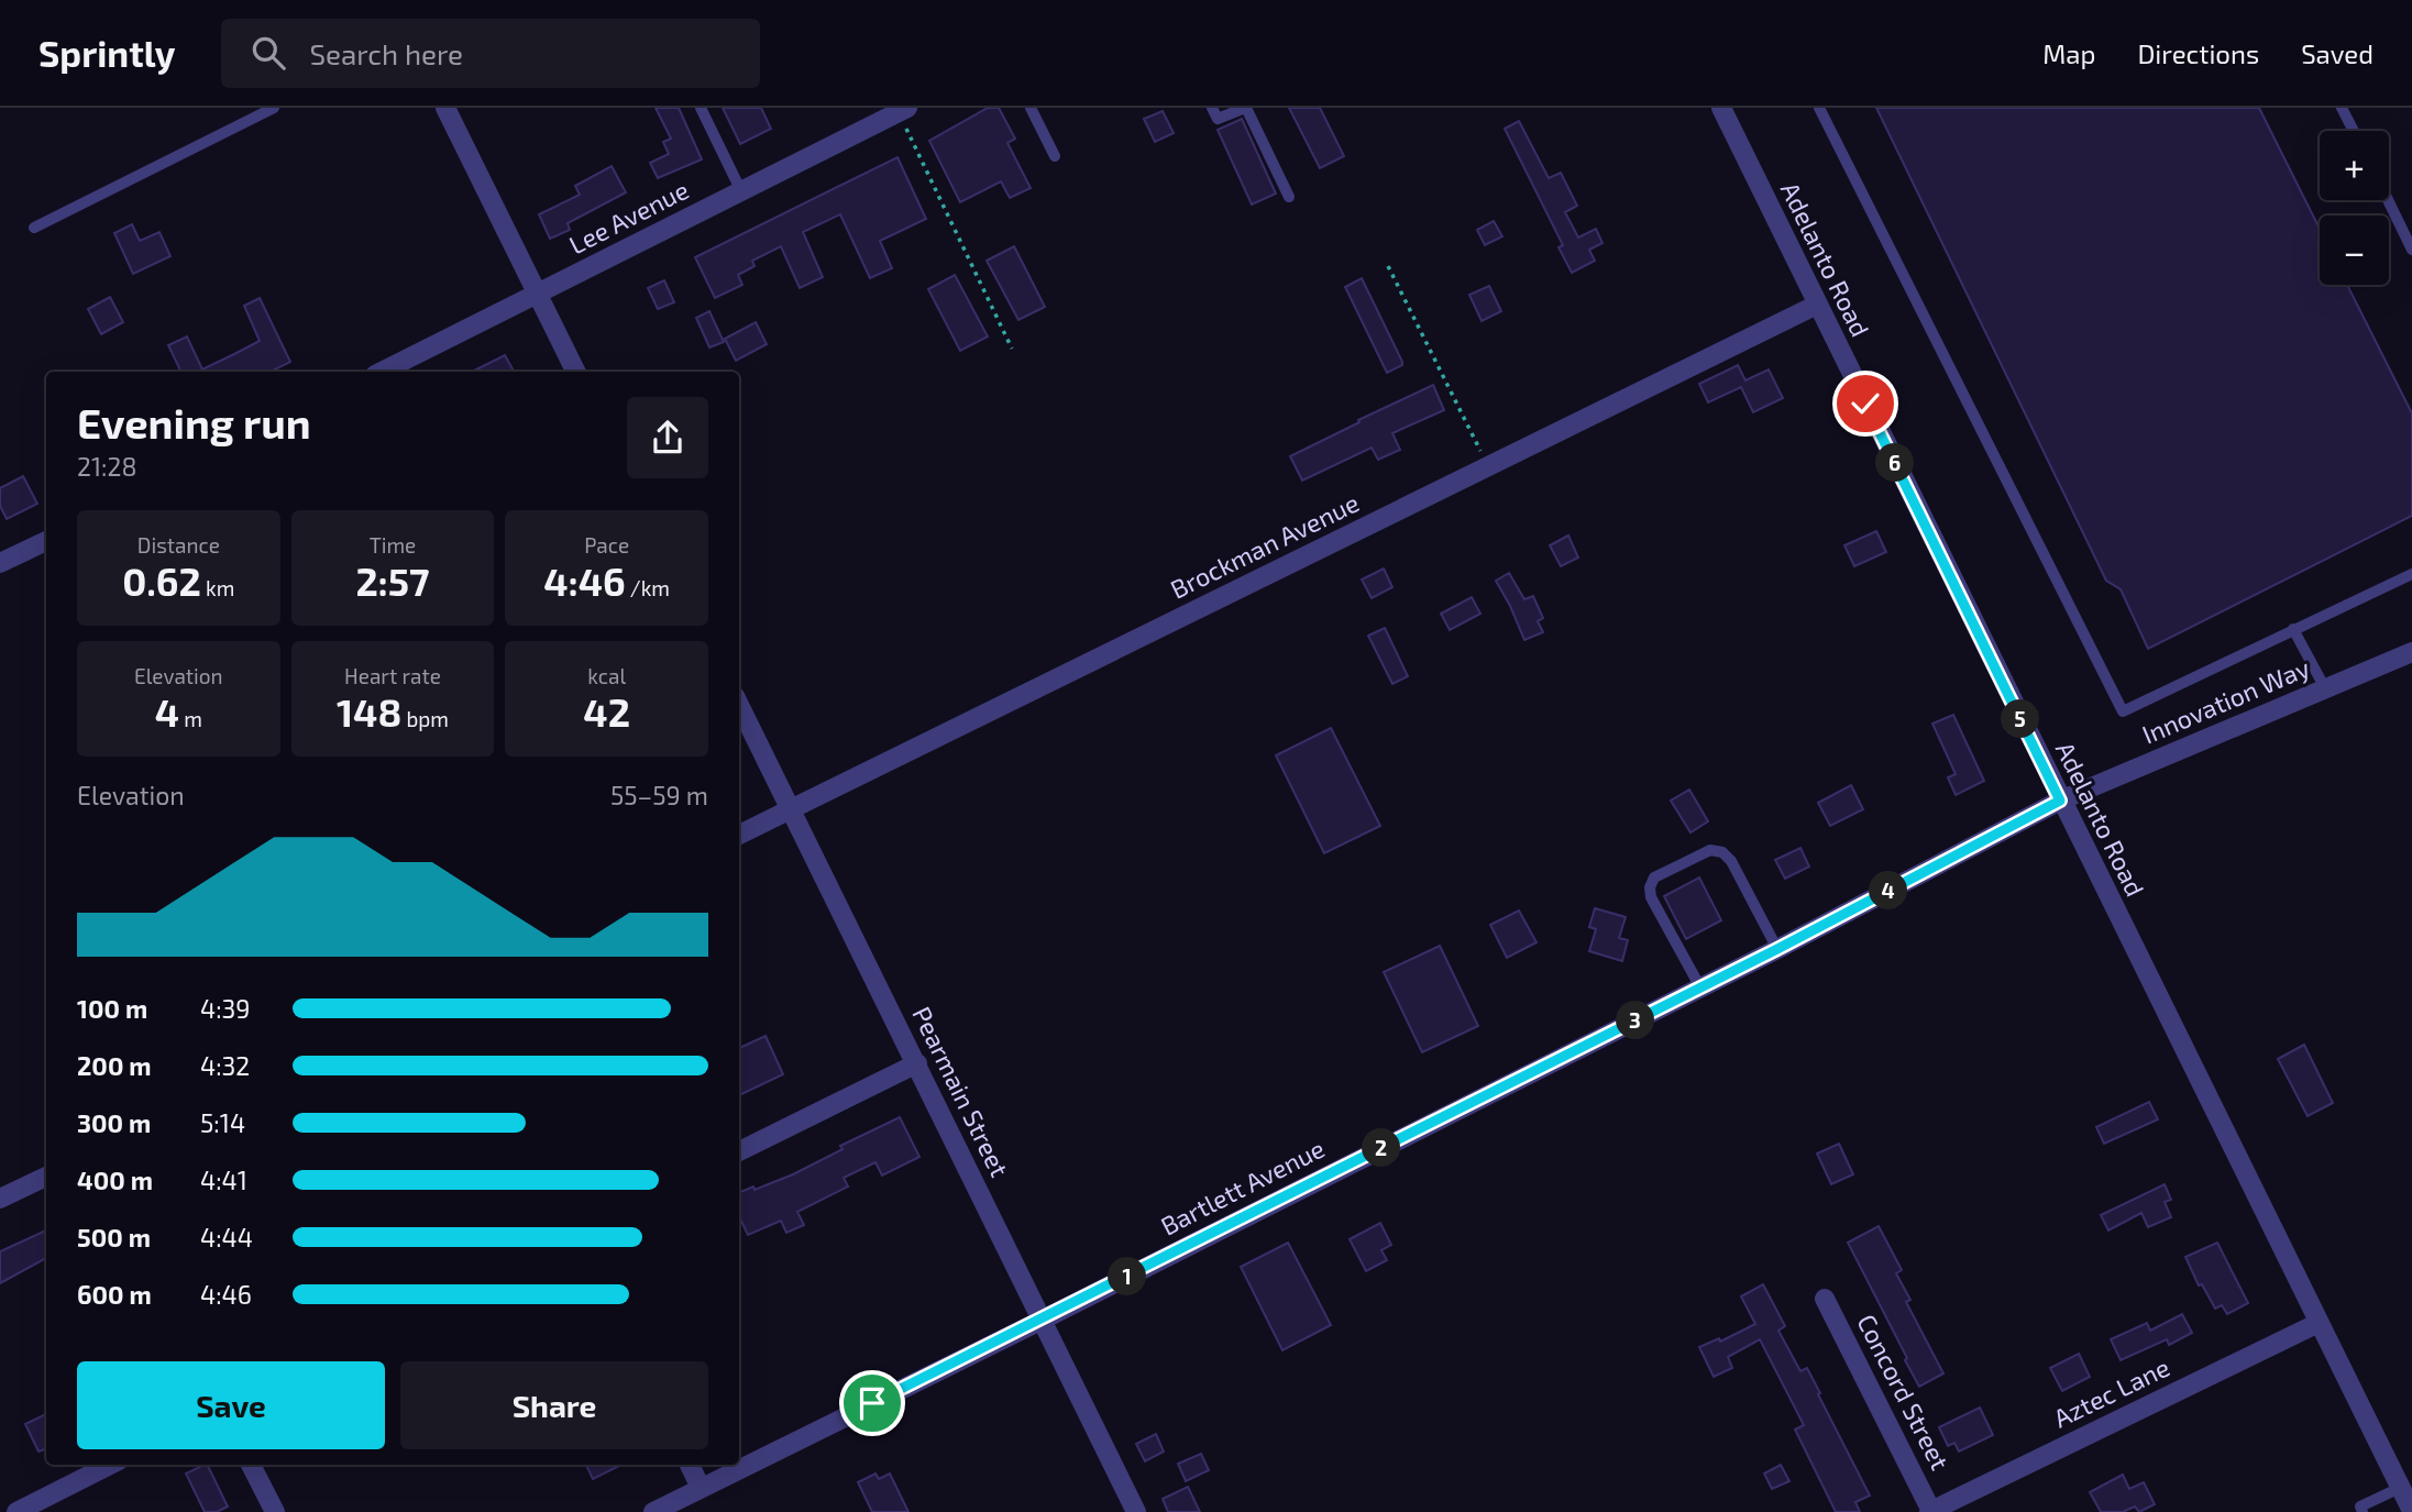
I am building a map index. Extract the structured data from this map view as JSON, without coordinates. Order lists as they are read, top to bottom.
{
  "streets": {
    "street": [
      "Lee Avenue",
      "Adelanto Road",
      "Brockman Avenue",
      "Innovation Way",
      "Pearmain Street",
      "Bartlett Avenue",
      "Concord Street",
      "Aztec Lane"
    ]
  },
  "crossings": [
    ["Adelanto Road", "Brockman Avenue"],
    ["Adelanto Road", "Innovation Way"],
    ["Adelanto Road", "Bartlett Avenue"],
    ["Adelanto Road", "Aztec Lane"],
    ["Brockman Avenue", "Pearmain Street"],
    ["Innovation Way", "Bartlett Avenue"],
    ["Pearmain Street", "Bartlett Avenue"],
    ["Concord Street", "Aztec Lane"]
  ],
  "page": {
    "header": "Sprintly",
    "search": "Search here",
    "nav": ["Map", "Directions", "Saved"],
    "map_buttons": ["+", "−"],
    "heading": ["Evening run", "21:28"],
    "pins": [
      "6",
      "5",
      "4",
      "3",
      "2",
      "1"
    ],
    "stats": [
      ["Distance", "0.62 km"],
      ["Time", "2:57"],
      ["Pace", "4:46 /km"],
      ["Elevation", "4 m"],
      ["Heart rate", "148 bpm"],
      ["kcal", "42"]
    ],
    "chart": ["Elevation", "55–59 m"],
    "list": [
      {
        "name": "100 m",
        "note": "4:39"
      },
      {
        "name": "200 m",
        "note": "4:32"
      },
      {
        "name": "300 m",
        "note": "5:14"
      },
      {
        "name": "400 m",
        "note": "4:41"
      },
      {
        "name": "500 m",
        "note": "4:44"
      },
      {
        "name": "600 m",
        "note": "4:46"
      }
    ],
    "buttons": ["Save", "Share"]
  }
}
